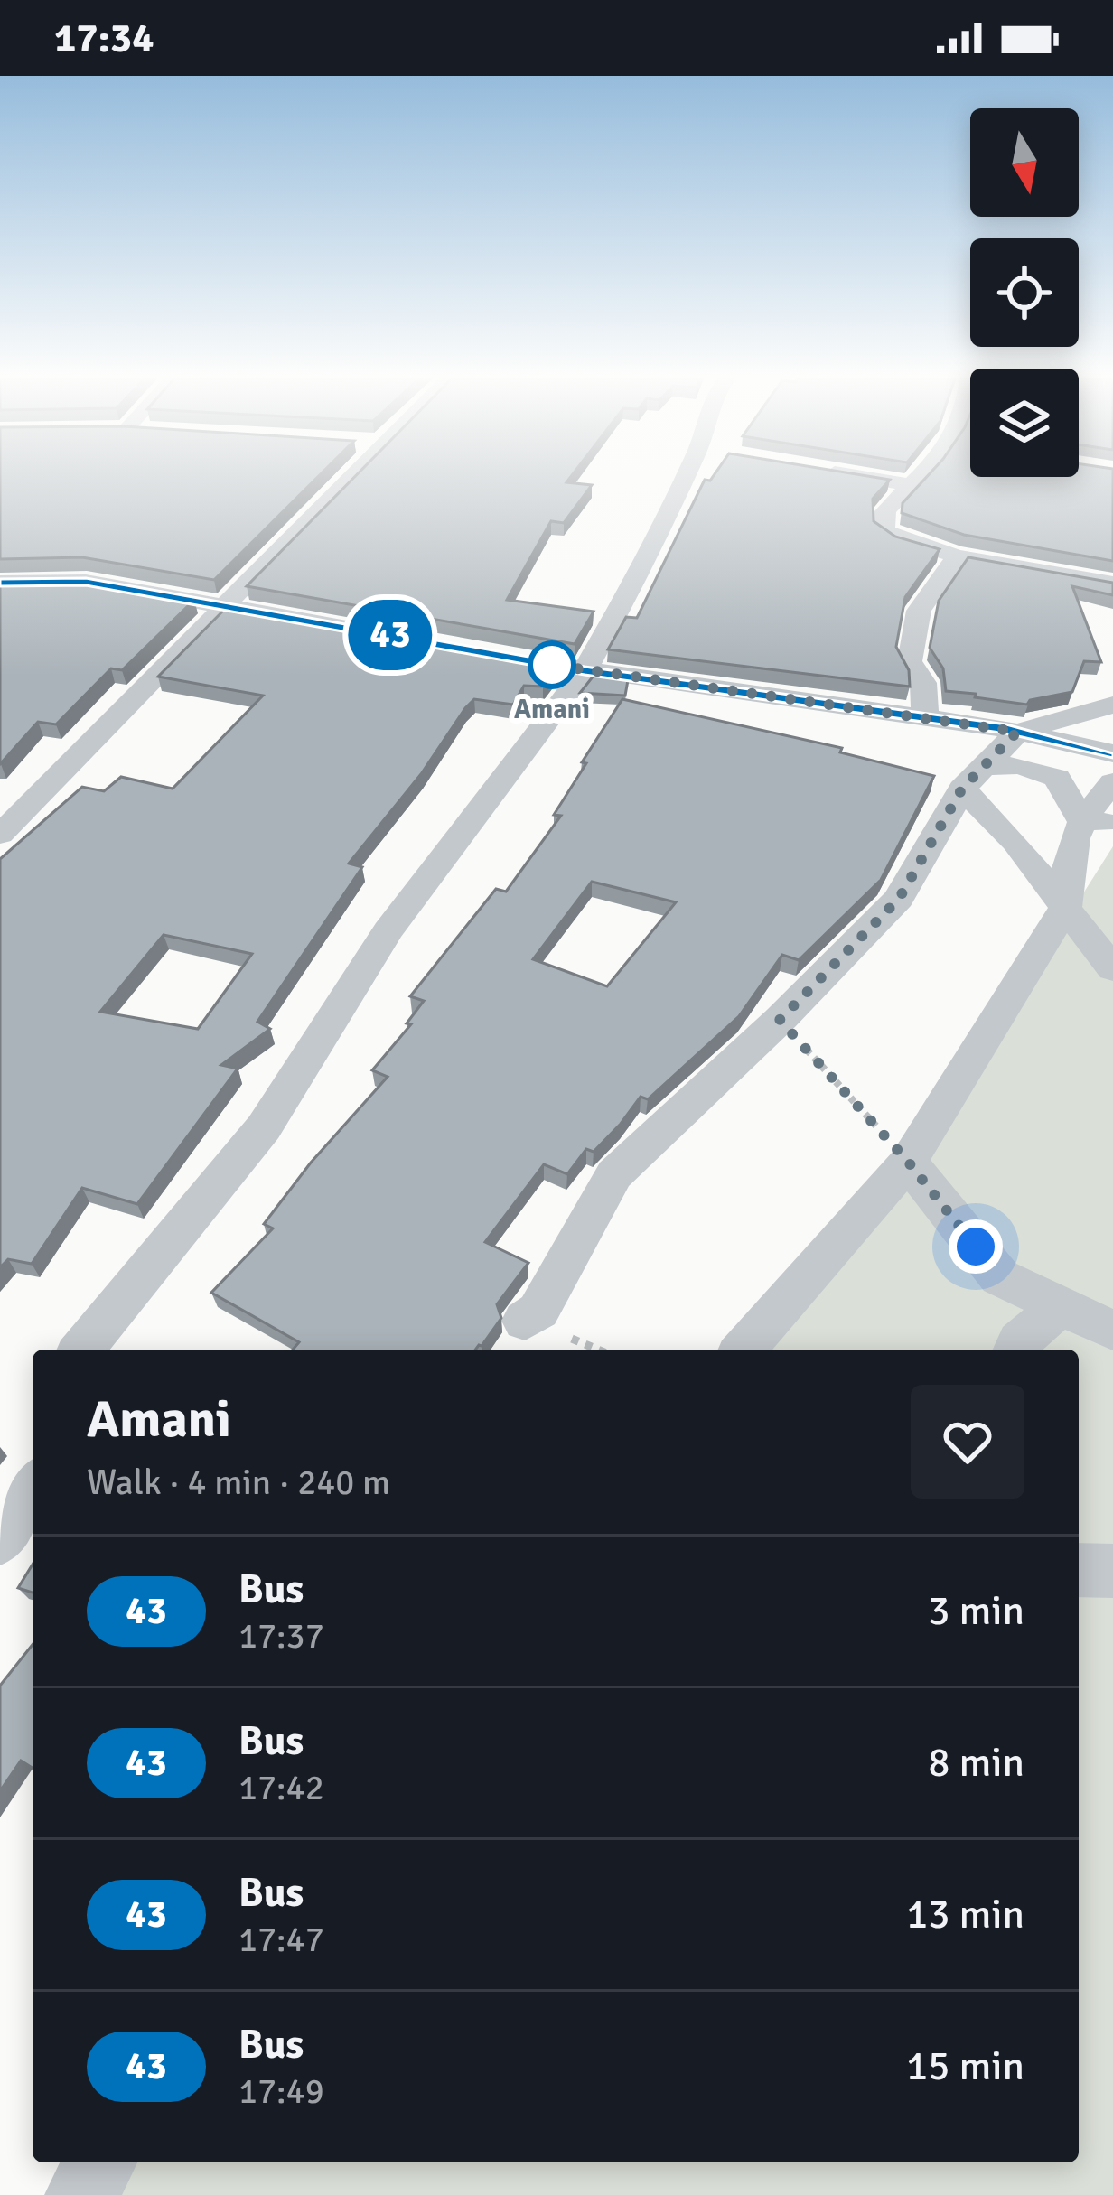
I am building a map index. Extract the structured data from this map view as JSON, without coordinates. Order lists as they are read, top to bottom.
{
  "places": ["Amani"],
  "lines": ["bus line 43"],
  "north": "bottom",
  "page": {
    "status": "17:34",
    "on_map": "43",
    "heading": ["Amani", "Walk · 4 min · 240 m"],
    "list": [
      {
        "mark": "43",
        "name": "Bus",
        "note": "17:37",
        "value": "3 min"
      },
      {
        "mark": "43",
        "name": "Bus",
        "note": "17:42",
        "value": "8 min"
      },
      {
        "mark": "43",
        "name": "Bus",
        "note": "17:47",
        "value": "13 min"
      },
      {
        "mark": "43",
        "name": "Bus",
        "note": "17:49",
        "value": "15 min"
      }
    ]
  }
}
